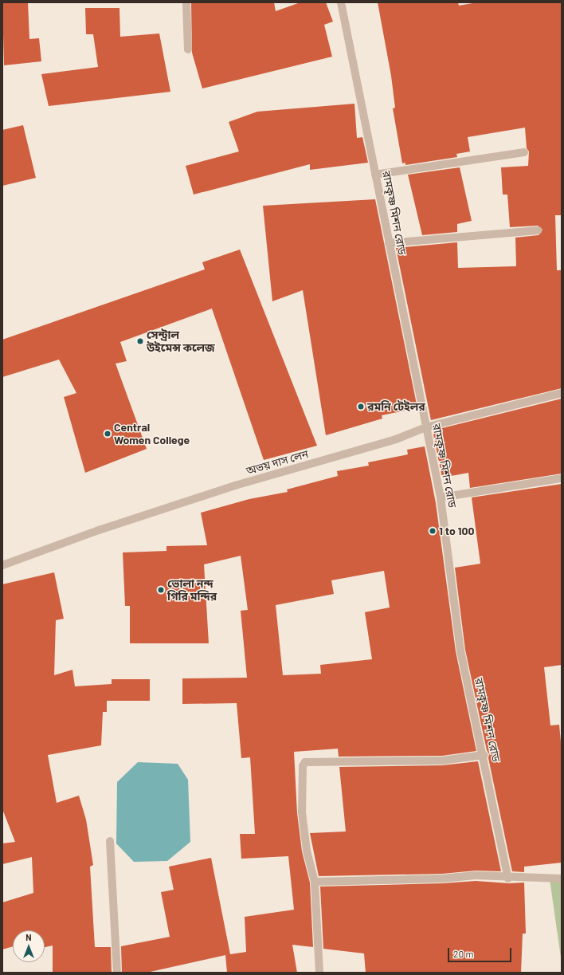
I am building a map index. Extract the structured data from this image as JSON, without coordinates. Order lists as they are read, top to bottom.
{
  "streets": {
    "street": ["রামকৃষ্ণ মিশন রোড", "অভয় দাস লেন"]
  },
  "crossings": [
    ["রামকৃষ্ণ মিশন রোড", "অভয় দাস লেন"]
  ],
  "places": [
    "সেন্ট্রাল উইমেন্স কলেজ",
    "রমনি টেইলর",
    "Central Women College",
    "1 to 100",
    "ভোলা নন্দ গিরি মন্দির"
  ],
  "scale_bar": "20 m",
  "north": "top"
}
